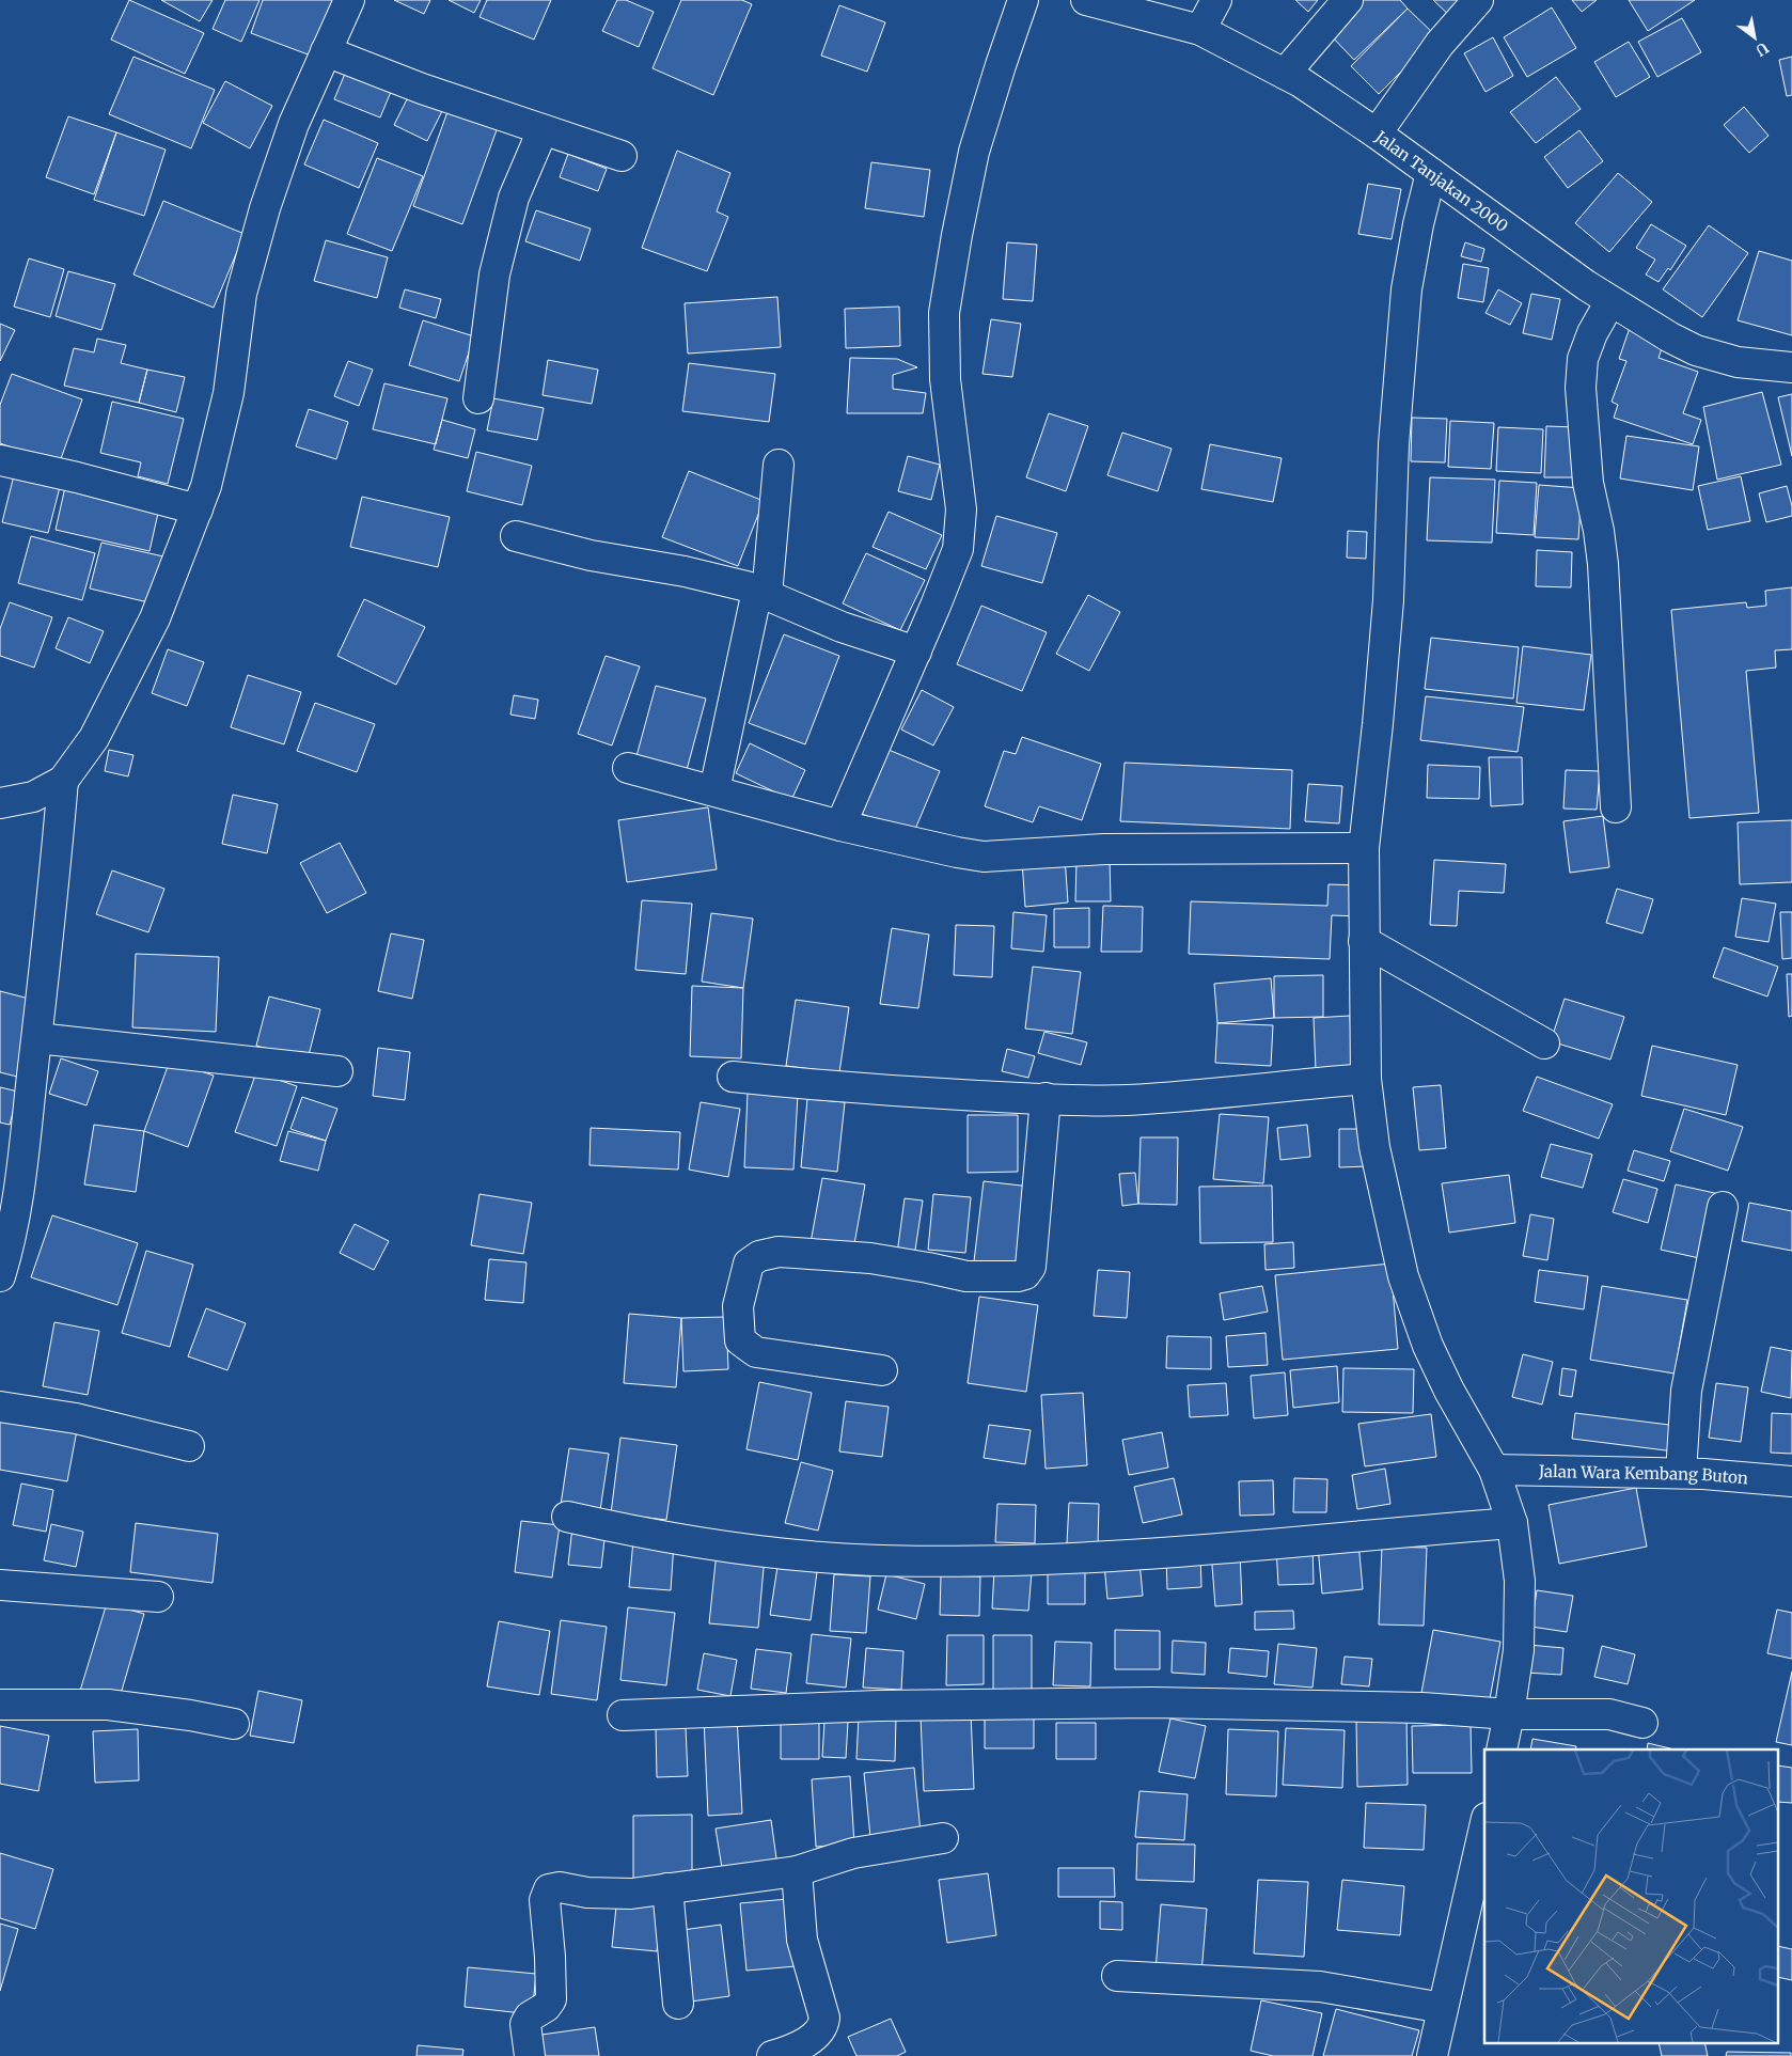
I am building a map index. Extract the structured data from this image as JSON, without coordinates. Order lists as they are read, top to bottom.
{
  "streets": {
    "street": ["Jalan Tanjakan 2000", "Jalan Wara Kembang Buton"]
  },
  "north": "bottom right"
}
